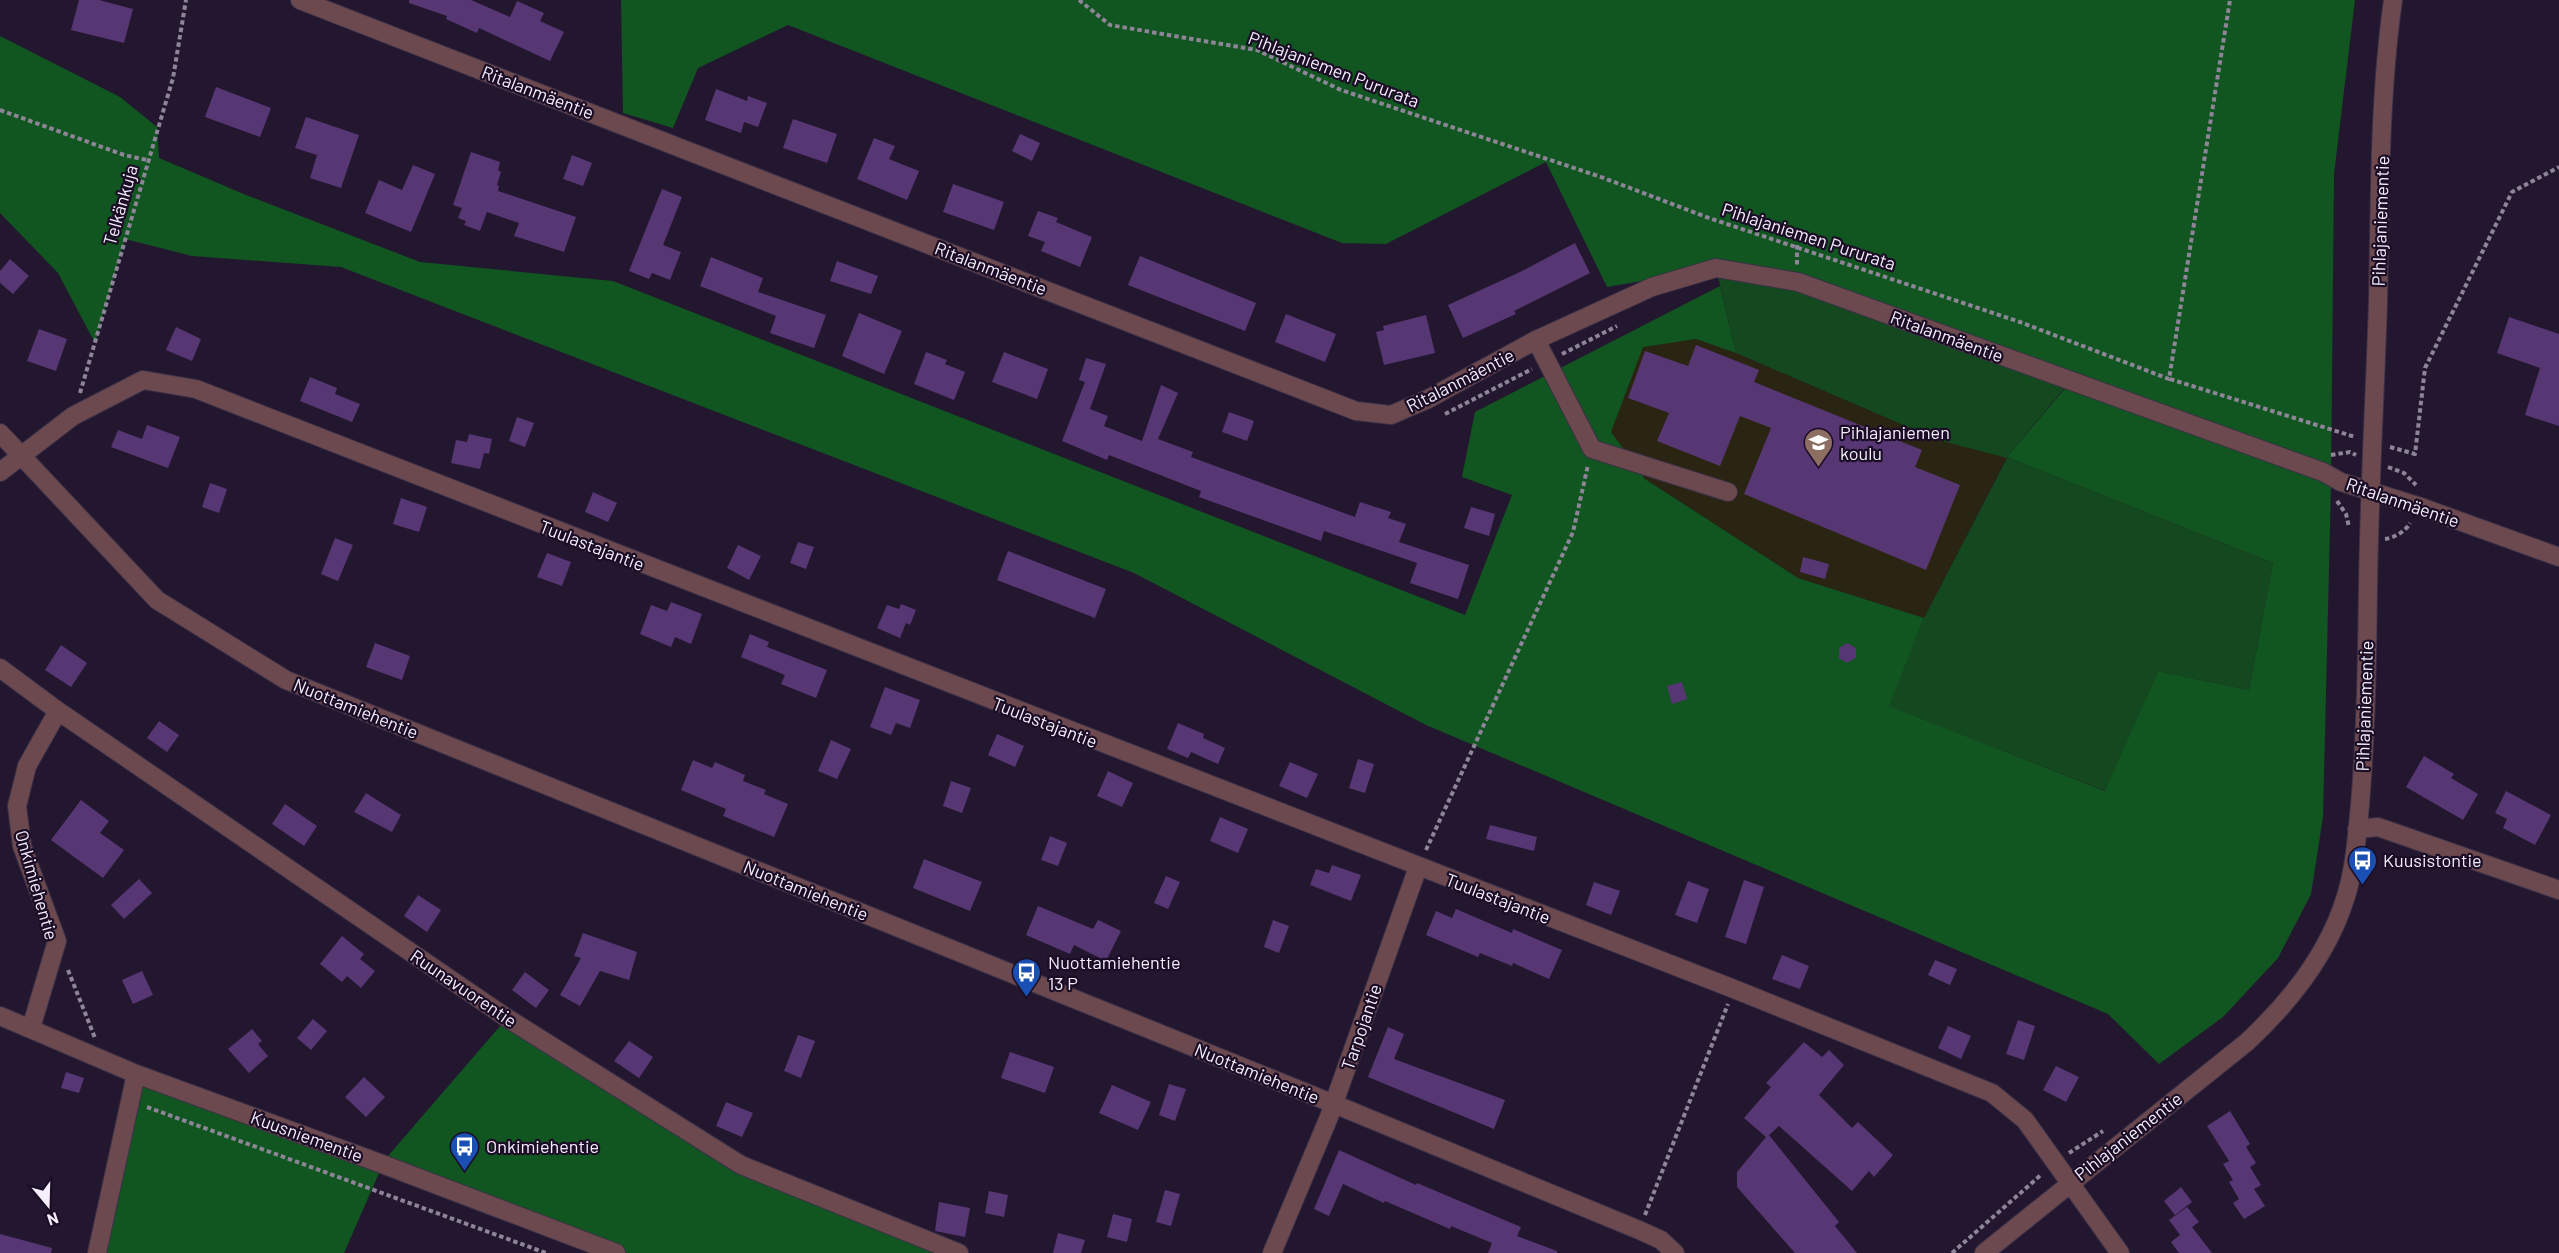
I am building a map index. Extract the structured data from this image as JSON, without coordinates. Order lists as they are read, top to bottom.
{
  "streets": {
    "street": [
      "Ritalanmäentie",
      "Pihlajaniementie",
      "Tuulastajantie",
      "Nuottamiehentie",
      "Onkimiehentie",
      "Ruunavuorentie",
      "Tarpojantie",
      "Kuusniementie"
    ],
    "path": ["Pihlajaniemen Pururata", "Telkänkuja"]
  },
  "crossings": [
    ["Pihlajaniemen Pururata", "Pihlajaniementie"],
    ["Ritalanmäentie", "Pihlajaniementie"],
    ["Telkänkuja", "Tuulastajantie"],
    ["Pihlajaniementie", "Tuulastajantie"],
    ["Tuulastajantie", "Nuottamiehentie"],
    ["Tuulastajantie", "Tarpojantie"],
    ["Nuottamiehentie", "Tarpojantie"],
    ["Onkimiehentie", "Ruunavuorentie"],
    ["Onkimiehentie", "Kuusniementie"]
  ],
  "places": {
    "school or university": ["Pihlajaniemen koulu"],
    "bus stop": ["Kuusistontie", "Nuottamiehentie 13 P", "Onkimiehentie"]
  },
  "north": "bottom"
}
